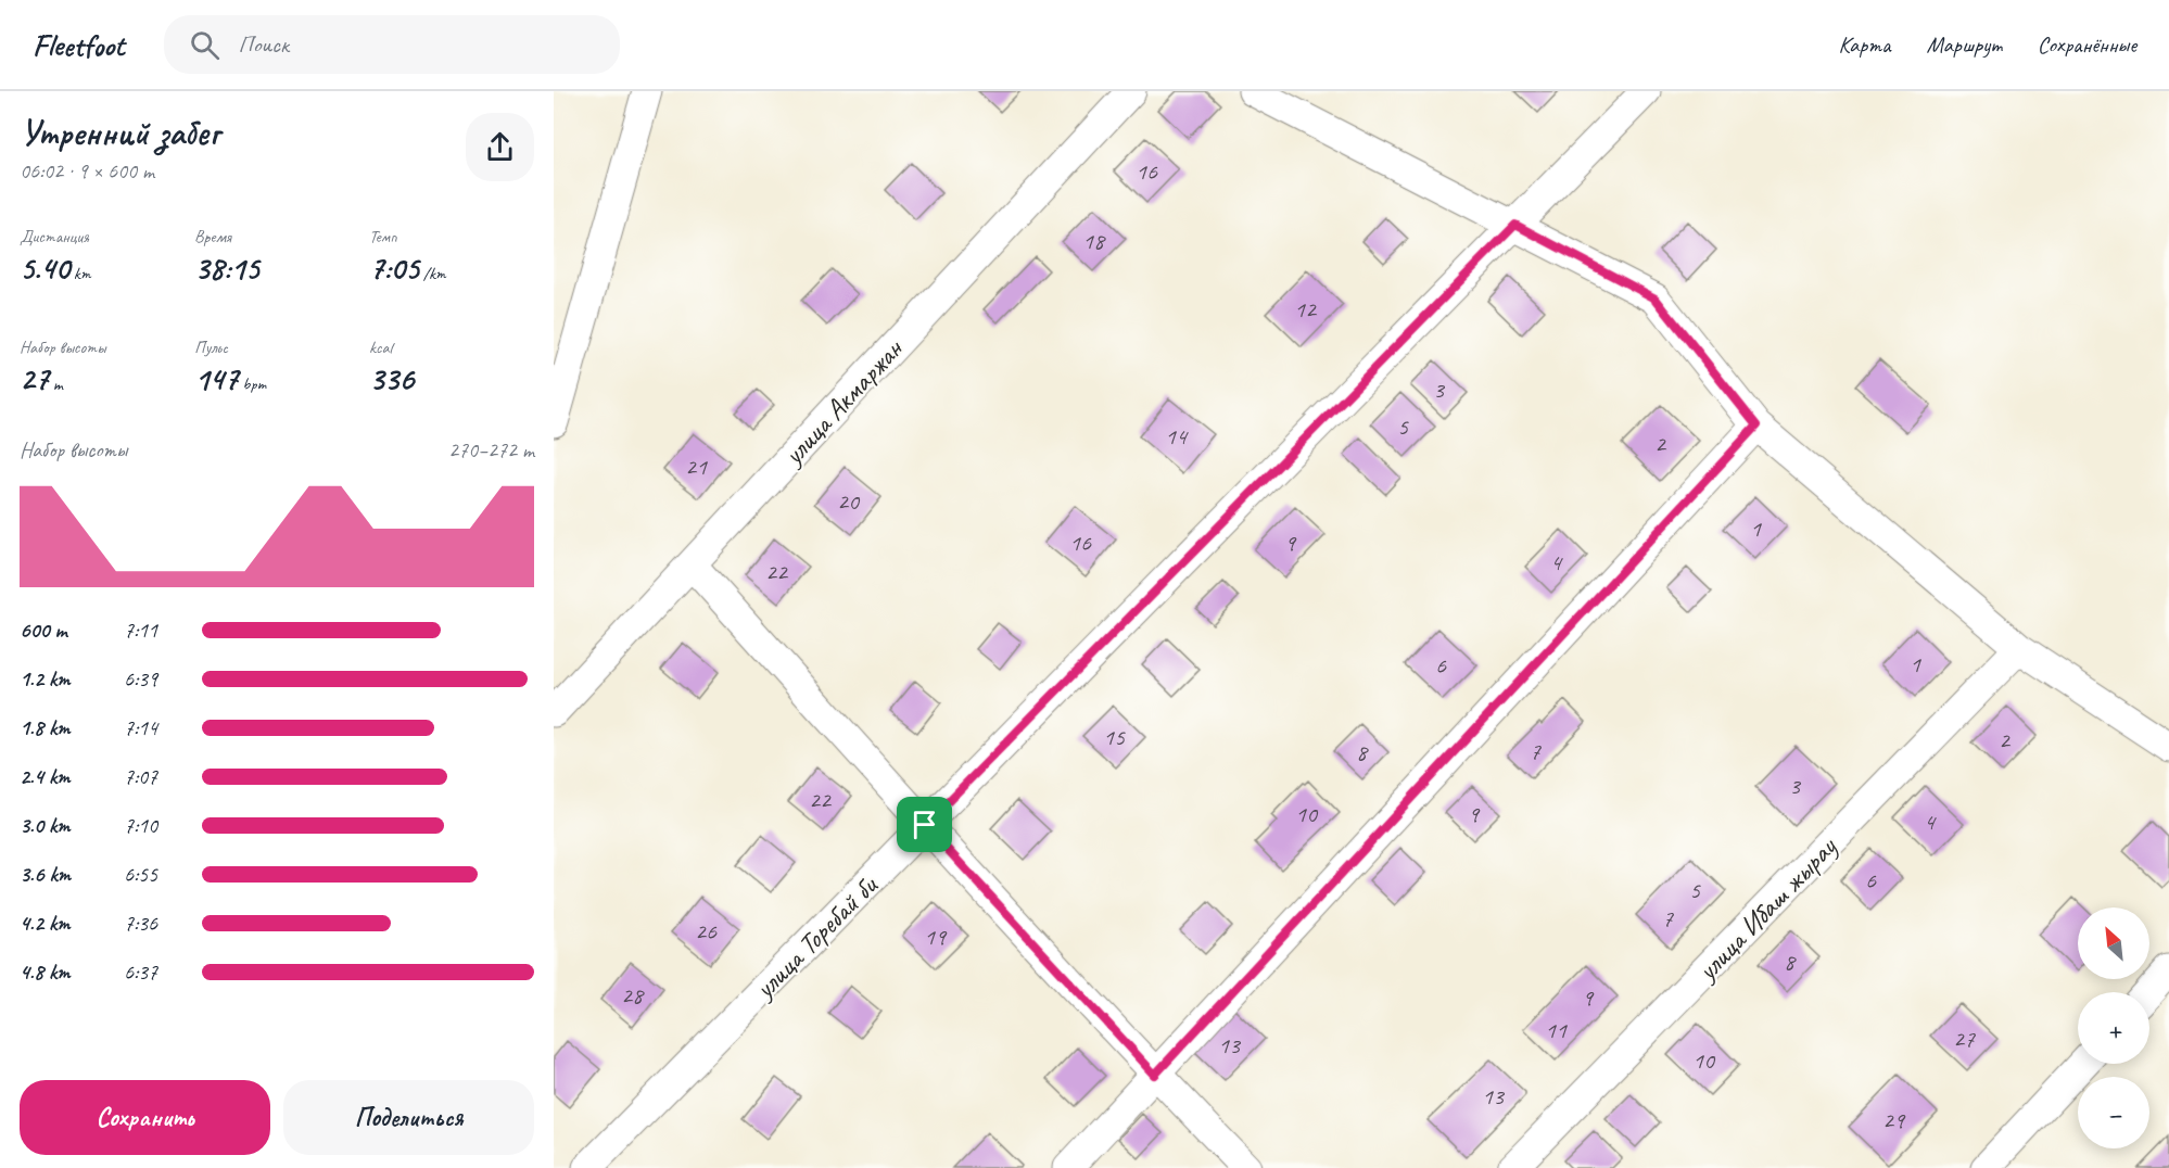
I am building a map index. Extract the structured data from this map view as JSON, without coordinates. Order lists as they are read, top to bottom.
{
  "streets": {
    "street": ["улица Акмаржан", "улица Ибаш жырау", "улица Торебай би"]
  },
  "house_numbers": [
    "16",
    "18",
    "12",
    "3",
    "5",
    "14",
    "2",
    "21",
    "20",
    "1",
    "16",
    "9",
    "4",
    "22",
    "1",
    "6",
    "15",
    "2",
    "7",
    "8",
    "3",
    "22",
    "10",
    "9",
    "4",
    "6",
    "5",
    "7",
    "26",
    "19",
    "8",
    "28",
    "9",
    "11",
    "27",
    "13",
    "10",
    "13",
    "29"
  ],
  "north": "top left",
  "page": {
    "header": "Fleetfoot",
    "search": "Поиск",
    "nav": ["Карта", "Маршрут", "Сохранённые"],
    "heading": ["Утренний забег", "06:02 · 9 × 600 m"],
    "stats": [
      ["Дистанция", "5.40 km"],
      ["Время", "38:15"],
      ["Темп", "7:05 /km"],
      ["Набор высоты", "27 m"],
      ["Пульс", "147 bpm"],
      ["kcal", "336"]
    ],
    "chart": ["Набор высоты", "270–272 m"],
    "list": [
      {
        "name": "600 m",
        "note": "7:11"
      },
      {
        "name": "1.2 km",
        "note": "6:39"
      },
      {
        "name": "1.8 km",
        "note": "7:14"
      },
      {
        "name": "2.4 km",
        "note": "7:07"
      },
      {
        "name": "3.0 km",
        "note": "7:10"
      },
      {
        "name": "3.6 km",
        "note": "6:55"
      },
      {
        "name": "4.2 km",
        "note": "7:36"
      },
      {
        "name": "4.8 km",
        "note": "6:37"
      }
    ],
    "map_buttons": ["+", "−"],
    "buttons": ["Сохранить", "Поделиться"]
  }
}
